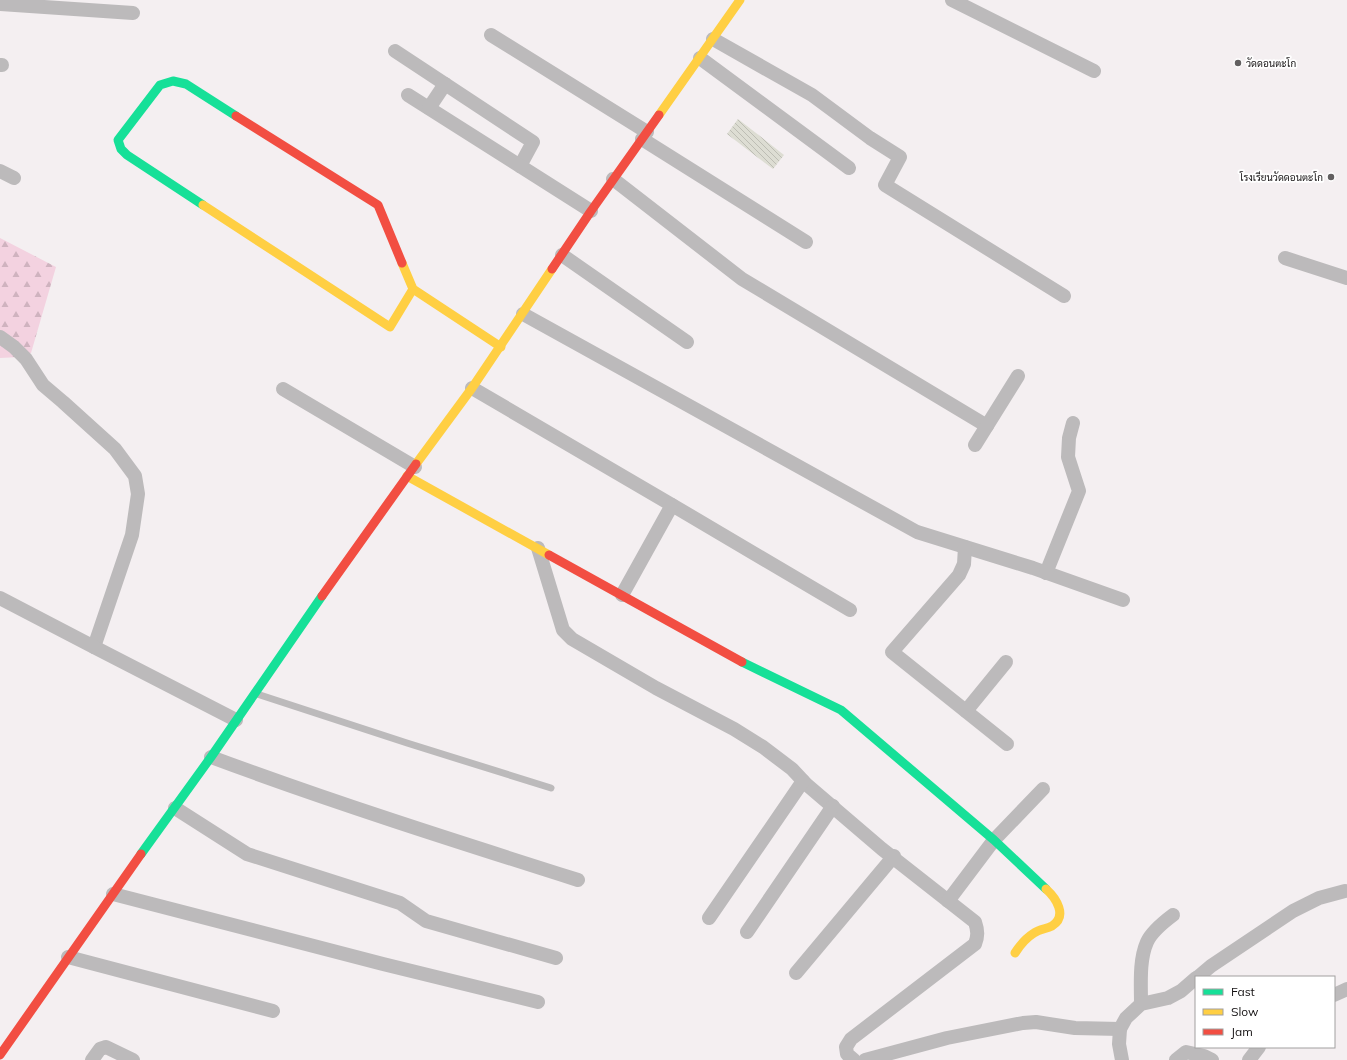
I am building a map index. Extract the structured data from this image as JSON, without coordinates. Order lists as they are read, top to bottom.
{
  "places": ["วัดดอนตะโก", "โรงเรียนวัดดอนตะโก"],
  "legend": ["Fast", "Slow", "Jam"]
}
